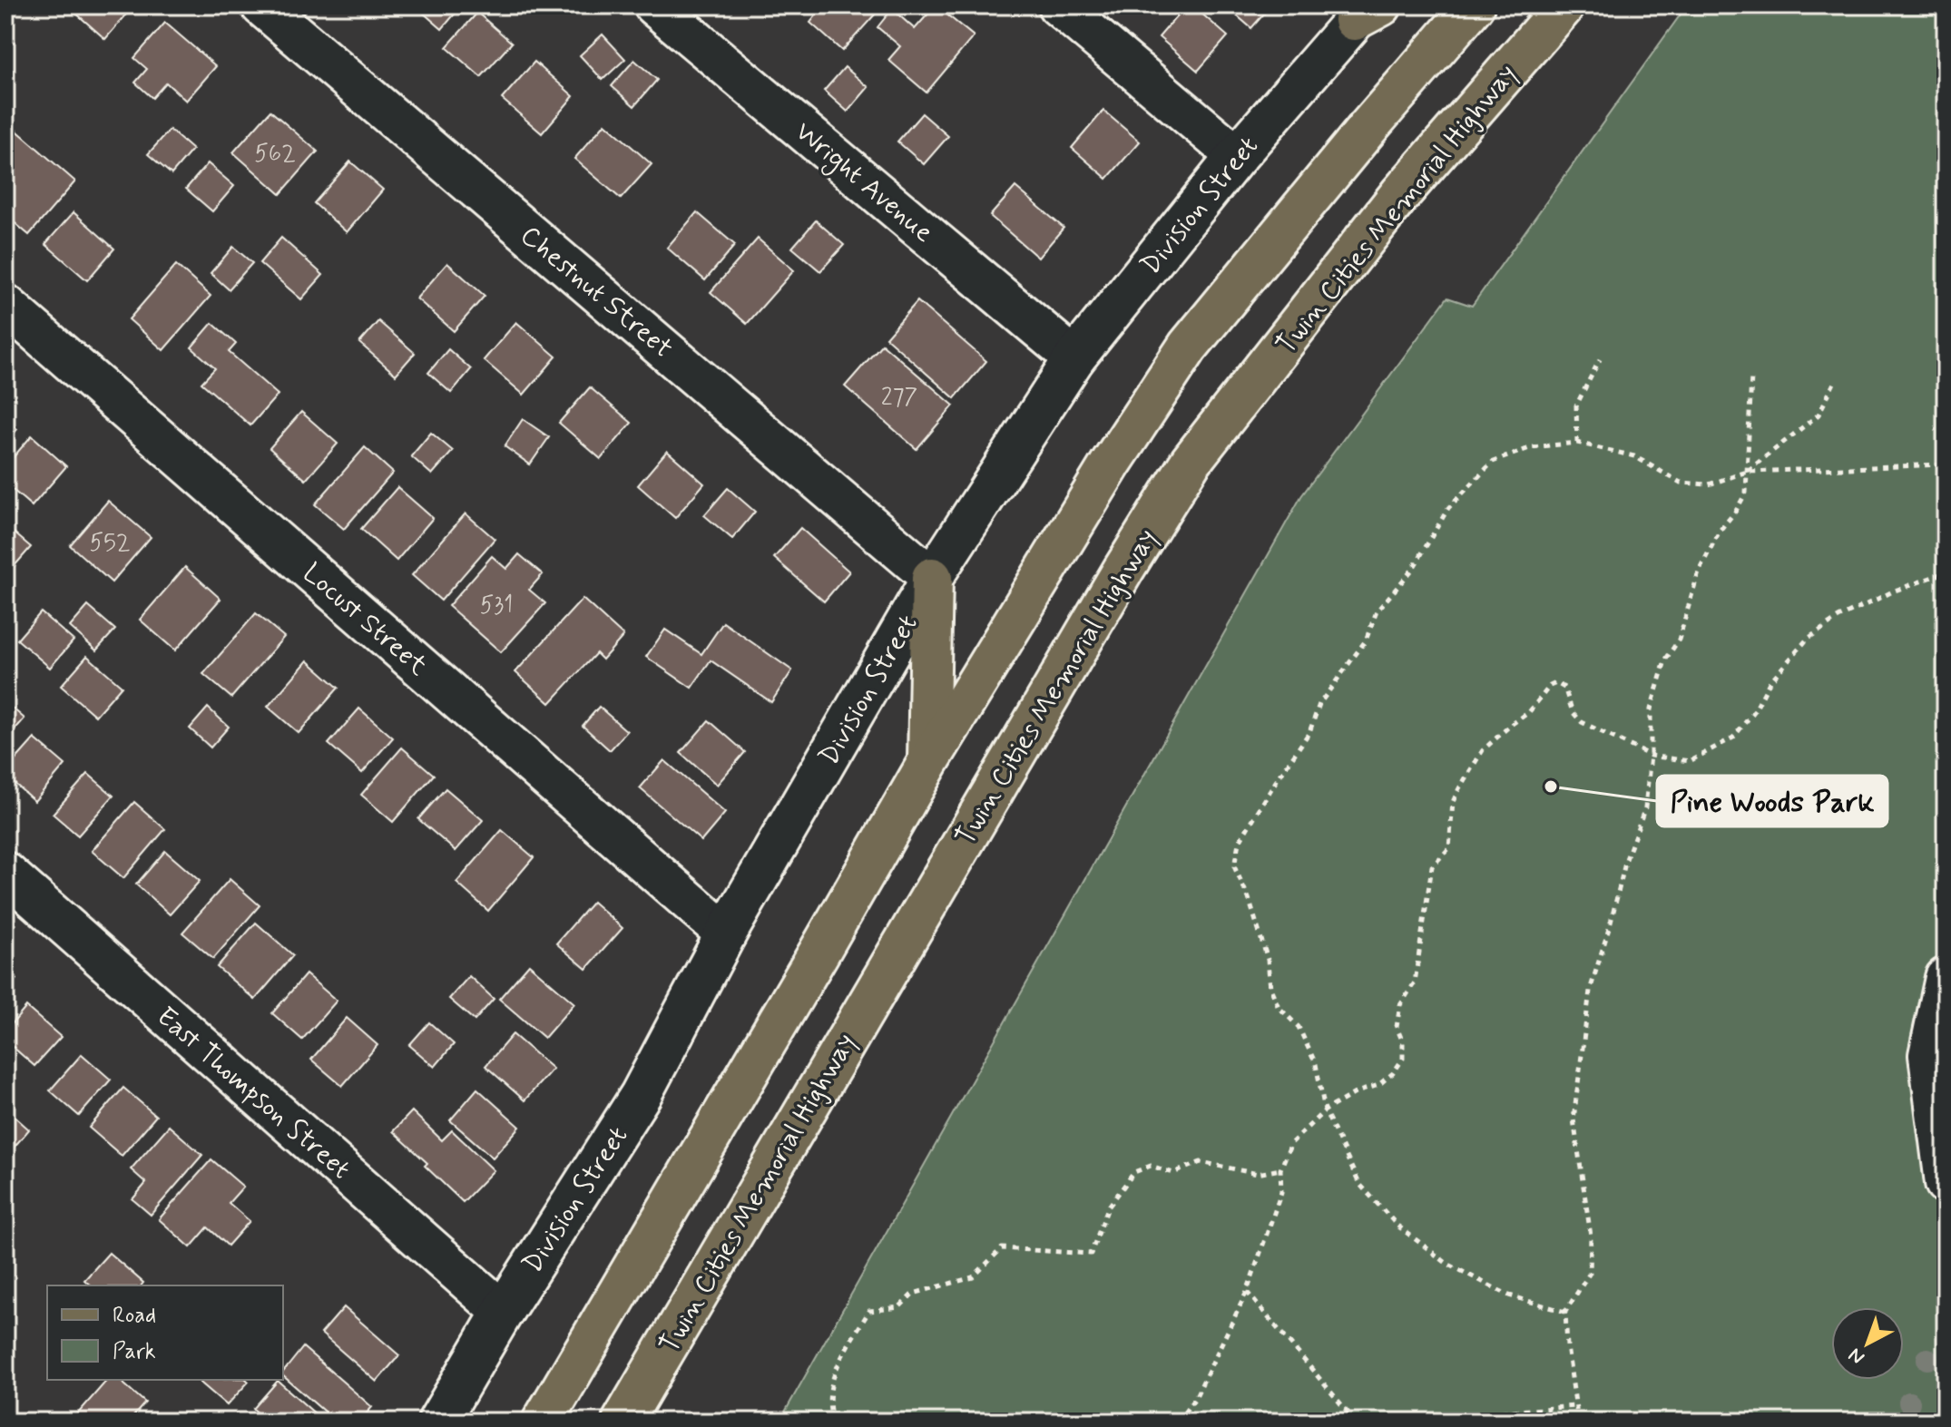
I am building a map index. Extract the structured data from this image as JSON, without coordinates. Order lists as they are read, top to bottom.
{
  "streets": {
    "main road": ["Twin Cities Memorial Highway"],
    "street": [
      "Wright Avenue",
      "Division Street",
      "Chestnut Street",
      "Locust Street",
      "East Thompson Street"
    ]
  },
  "crossings": [
    ["Wright Avenue", "Division Street"],
    ["Division Street", "Chestnut Street"],
    ["Division Street", "Locust Street"],
    ["Division Street", "East Thompson Street"]
  ],
  "places": ["Pine Woods Park"],
  "house_numbers": [
    "562",
    "277",
    "552",
    "531"
  ],
  "legend": ["Road", "Park"],
  "north": "bottom left"
}
